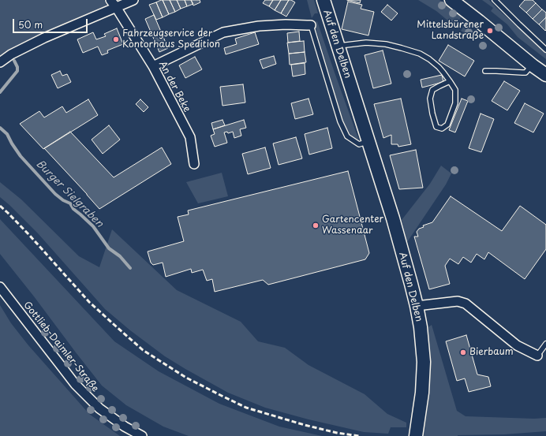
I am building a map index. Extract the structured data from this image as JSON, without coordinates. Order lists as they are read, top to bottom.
{
  "streets": {
    "main road": ["Auf den Delben"],
    "street": ["An der Beke", "Gottlieb-Daimler-Straße"]
  },
  "water": ["Burger Sielgraben"],
  "places": [
    "Mittelsbürener Landstraße",
    "Fahrzeugservice der Kontorhaus Spedition",
    "Gartencenter Wassenaar",
    "Bierbaum"
  ],
  "scale_bar": "50 m"
}
